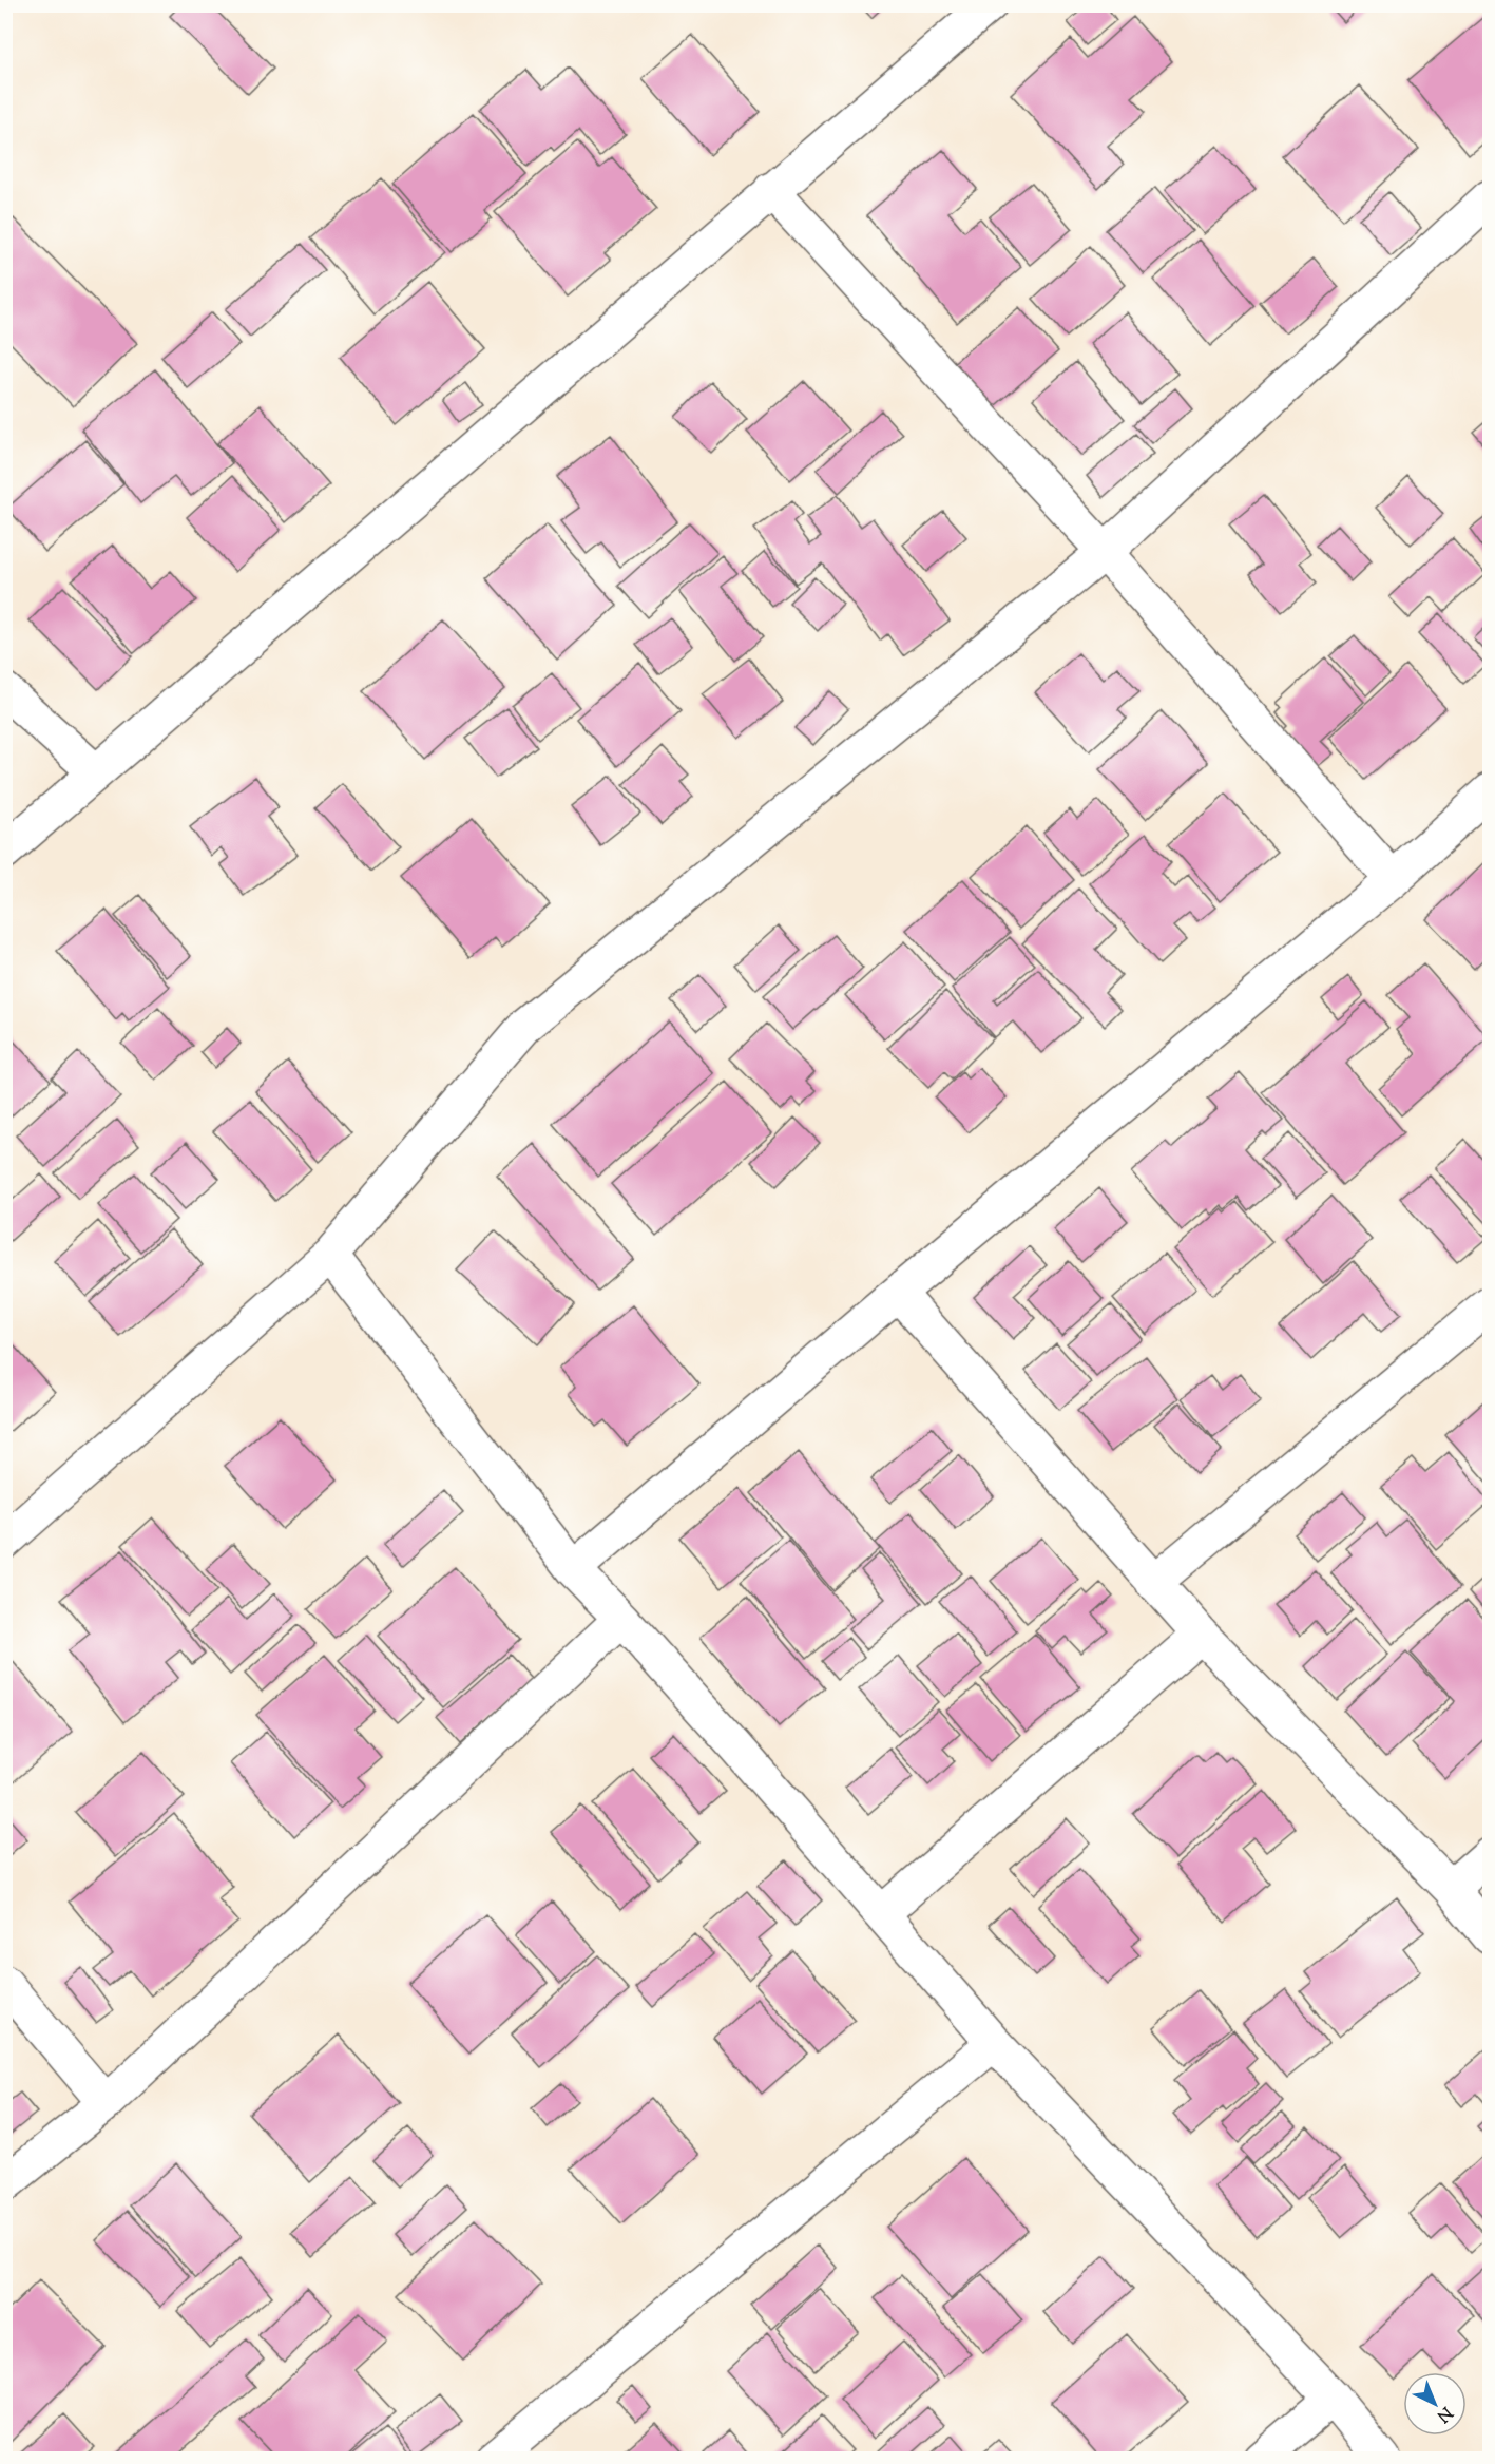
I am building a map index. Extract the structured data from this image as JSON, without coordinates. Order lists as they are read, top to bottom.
{
  "north": "bottom right"
}
